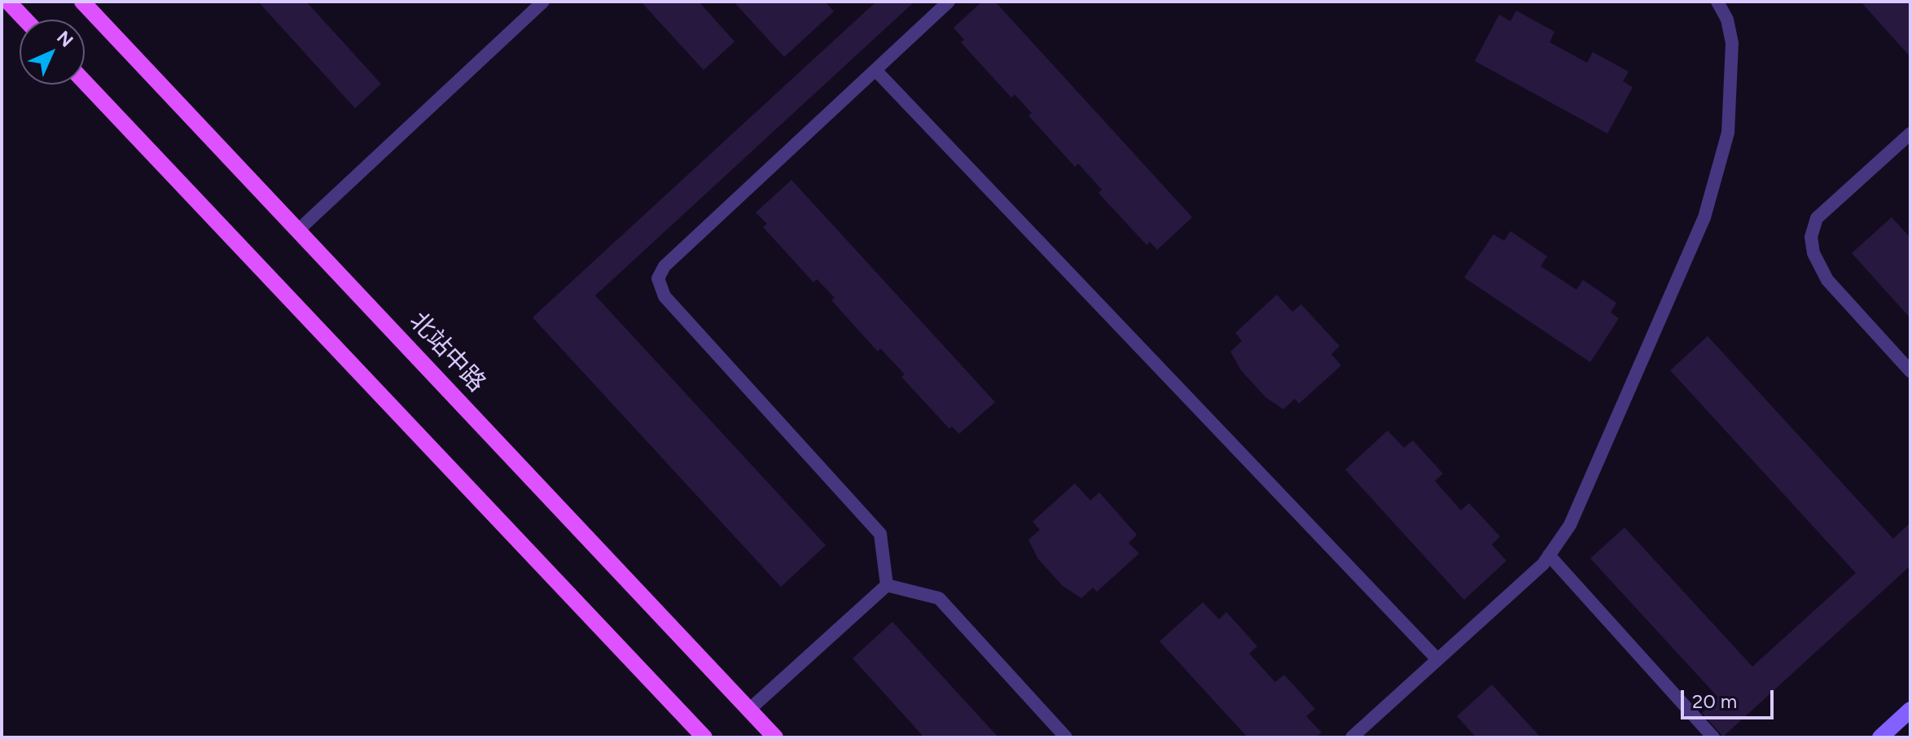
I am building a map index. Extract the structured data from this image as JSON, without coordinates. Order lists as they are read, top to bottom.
{
  "streets": {
    "main road": ["北站中路"]
  },
  "scale_bar": "20 m",
  "north": "top right"
}
